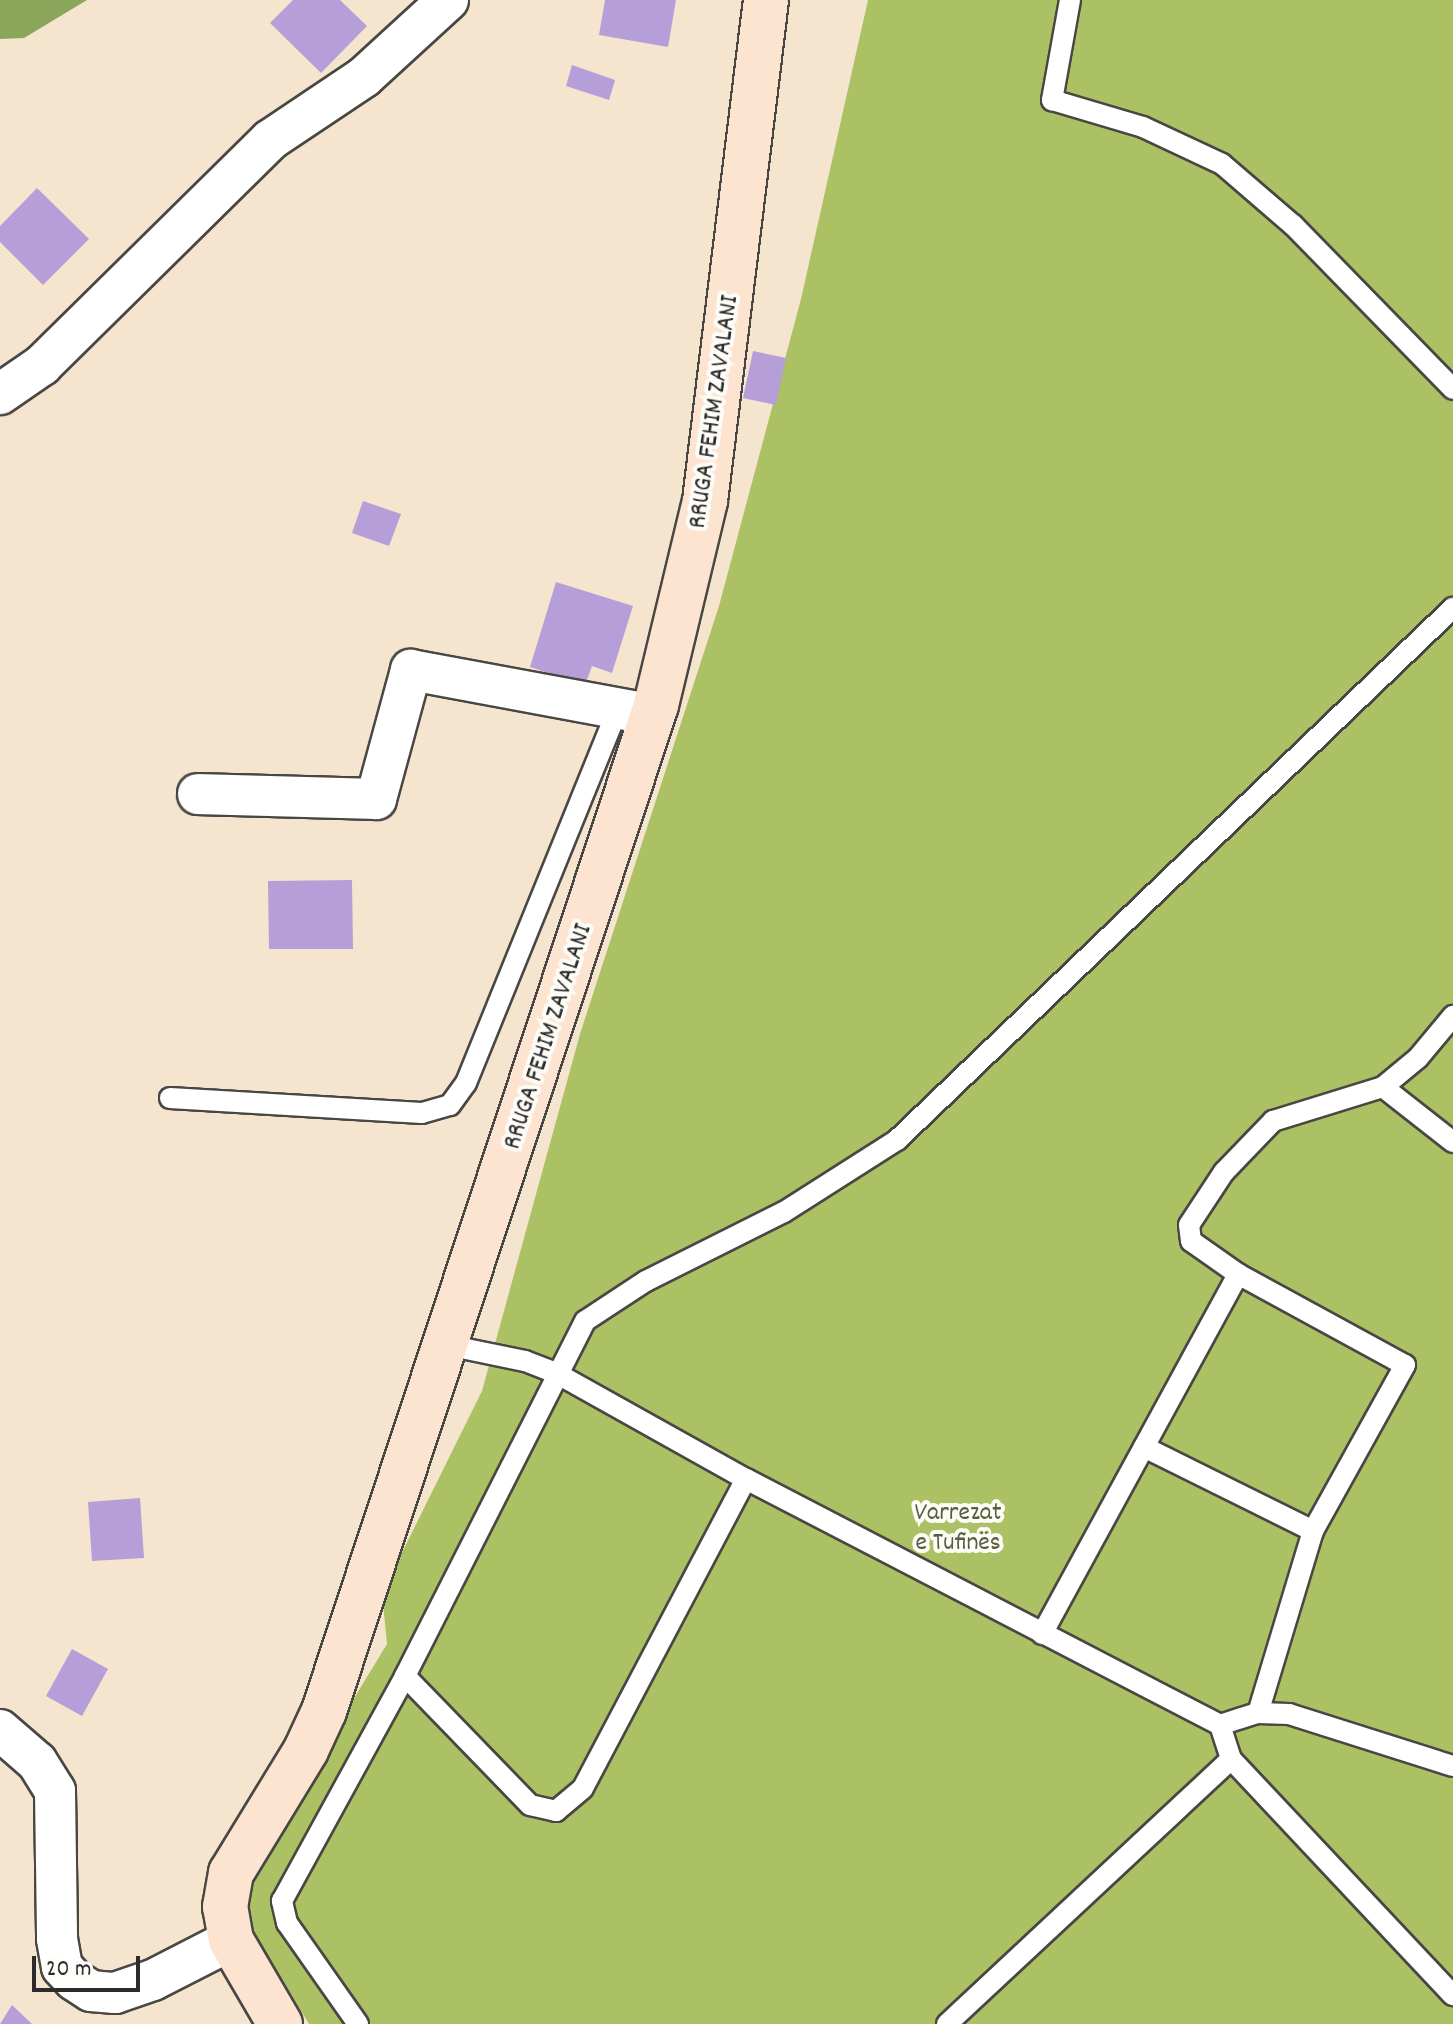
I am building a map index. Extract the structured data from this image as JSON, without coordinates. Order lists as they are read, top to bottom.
{
  "streets": {
    "street": ["RRUGA FEHIM ZAVALANI"]
  },
  "parks": ["Varrezat e Tufinës"],
  "scale_bar": "20 m"
}
